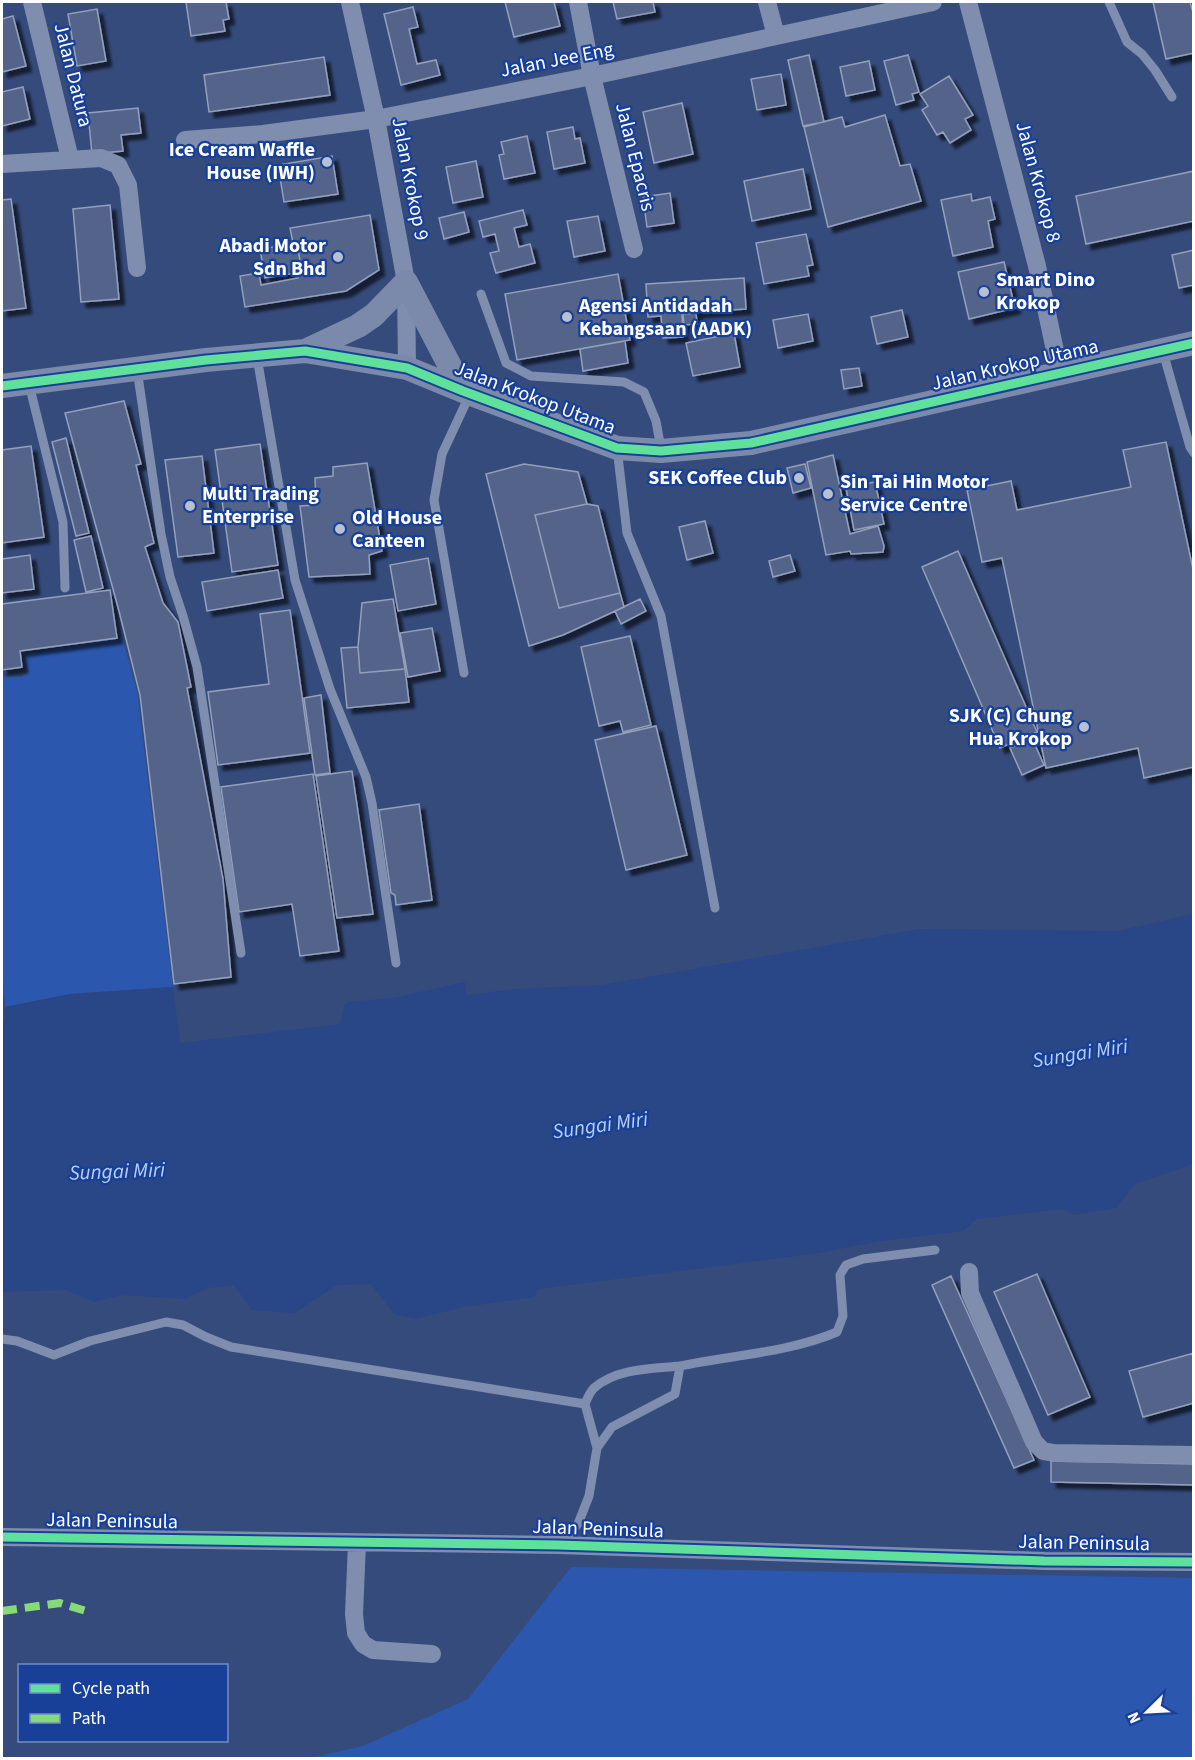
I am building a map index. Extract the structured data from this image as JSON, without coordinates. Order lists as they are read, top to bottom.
{
  "streets": {
    "street": [
      "Jalan Jee Eng",
      "Jalan Datura",
      "Jalan Epacris",
      "Jalan Krokop 9",
      "Jalan Krokop 8",
      "Jalan Krokop Utama",
      "Jalan Peninsula"
    ]
  },
  "crossings": [
    ["Jalan Jee Eng", "Jalan Epacris"],
    ["Jalan Jee Eng", "Jalan Krokop 9"],
    ["Jalan Krokop 9", "Jalan Krokop Utama"],
    ["Jalan Krokop 8", "Jalan Krokop Utama"]
  ],
  "water": ["Sungai Miri"],
  "places": [
    "Ice Cream Waffle House (IWH)",
    "Abadi Motor Sdn Bhd",
    "Smart Dino Krokop",
    "Agensi Antidadah Kebangsaan (AADK)",
    "SEK Coffee Club",
    "Sin Tai Hin Motor Service Centre",
    "Multi Trading Enterprise",
    "Old House Canteen",
    "SJK (C) Chung Hua Krokop"
  ],
  "legend": ["Cycle path", "Path"],
  "north": "bottom left"
}
